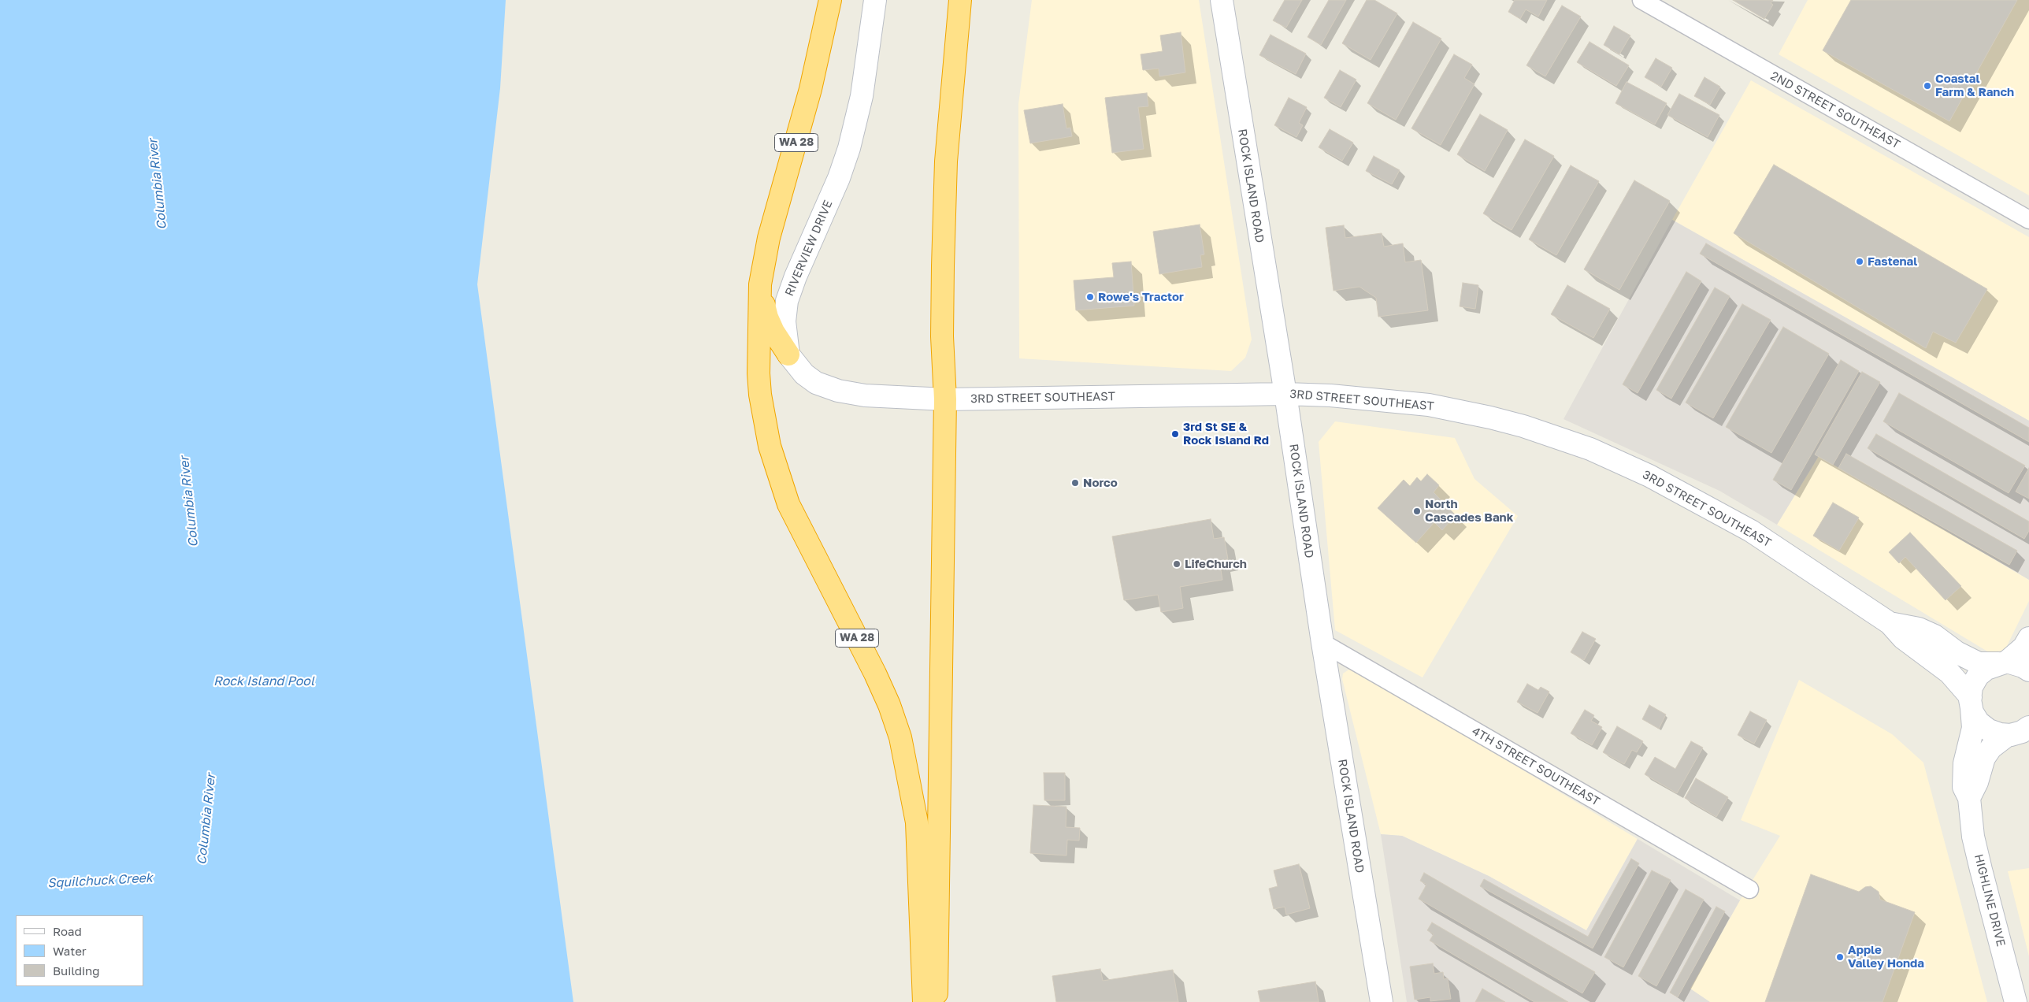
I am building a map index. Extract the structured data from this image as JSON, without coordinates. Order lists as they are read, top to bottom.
{
  "streets": {
    "highway": ["WA 28"],
    "street": [
      "2ND STREET SOUTHEAST",
      "ROCK ISLAND ROAD",
      "RIVERVIEW DRIVE",
      "3RD STREET SOUTHEAST",
      "4TH STREET SOUTHEAST",
      "HIGHLINE DRIVE"
    ]
  },
  "crossings": [
    ["ROCK ISLAND ROAD", "3RD STREET SOUTHEAST"],
    ["ROCK ISLAND ROAD", "4TH STREET SOUTHEAST"],
    ["3RD STREET SOUTHEAST", "HIGHLINE DRIVE"]
  ],
  "water": ["Columbia River", "Rock Island Pool", "Squilchuck Creek"],
  "places": [
    "Coastal Farm & Ranch",
    "Fastenal",
    "Rowe's Tractor",
    "3rd St SE & Rock Island Rd",
    "Norco",
    "North Cascades Bank",
    "LifeChurch",
    "Apple Valley Honda"
  ],
  "legend": ["Road", "Water", "Building"]
}
